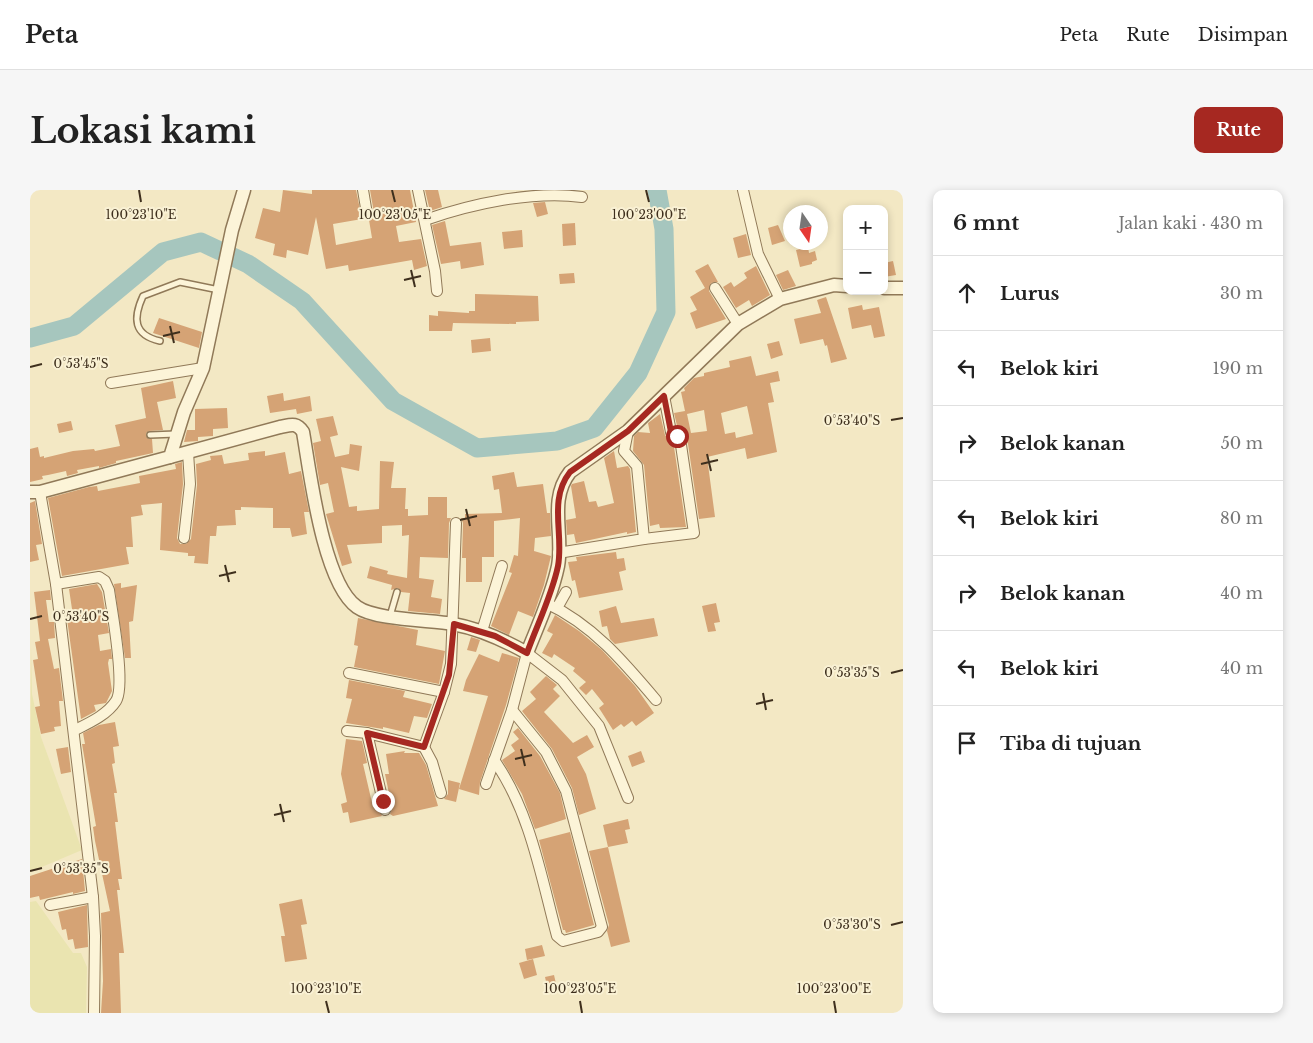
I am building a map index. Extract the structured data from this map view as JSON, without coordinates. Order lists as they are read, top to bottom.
{
  "north": "bottom",
  "page": {
    "header": "Peta",
    "nav": ["Peta", "Rute", "Disimpan"],
    "buttons": "Rute",
    "title": "Lokasi kami",
    "heading": ["6 mnt", "Jalan kaki · 430 m"],
    "map_buttons": ["+", "−"],
    "list": [
      ["Lurus", "30 m"],
      ["Belok kiri", "190 m"],
      ["Belok kanan", "50 m"],
      ["Belok kiri", "80 m"],
      ["Belok kanan", "40 m"],
      ["Belok kiri", "40 m"],
      "Tiba di tujuan"
    ]
  },
  "coordinates": [
    "100°23'10\"E",
    "100°23'05\"E",
    "100°23'00\"E",
    "0°53'45\"S",
    "0°53'40\"S",
    "0°53'35\"S",
    "0°53'30\"S"
  ]
}
